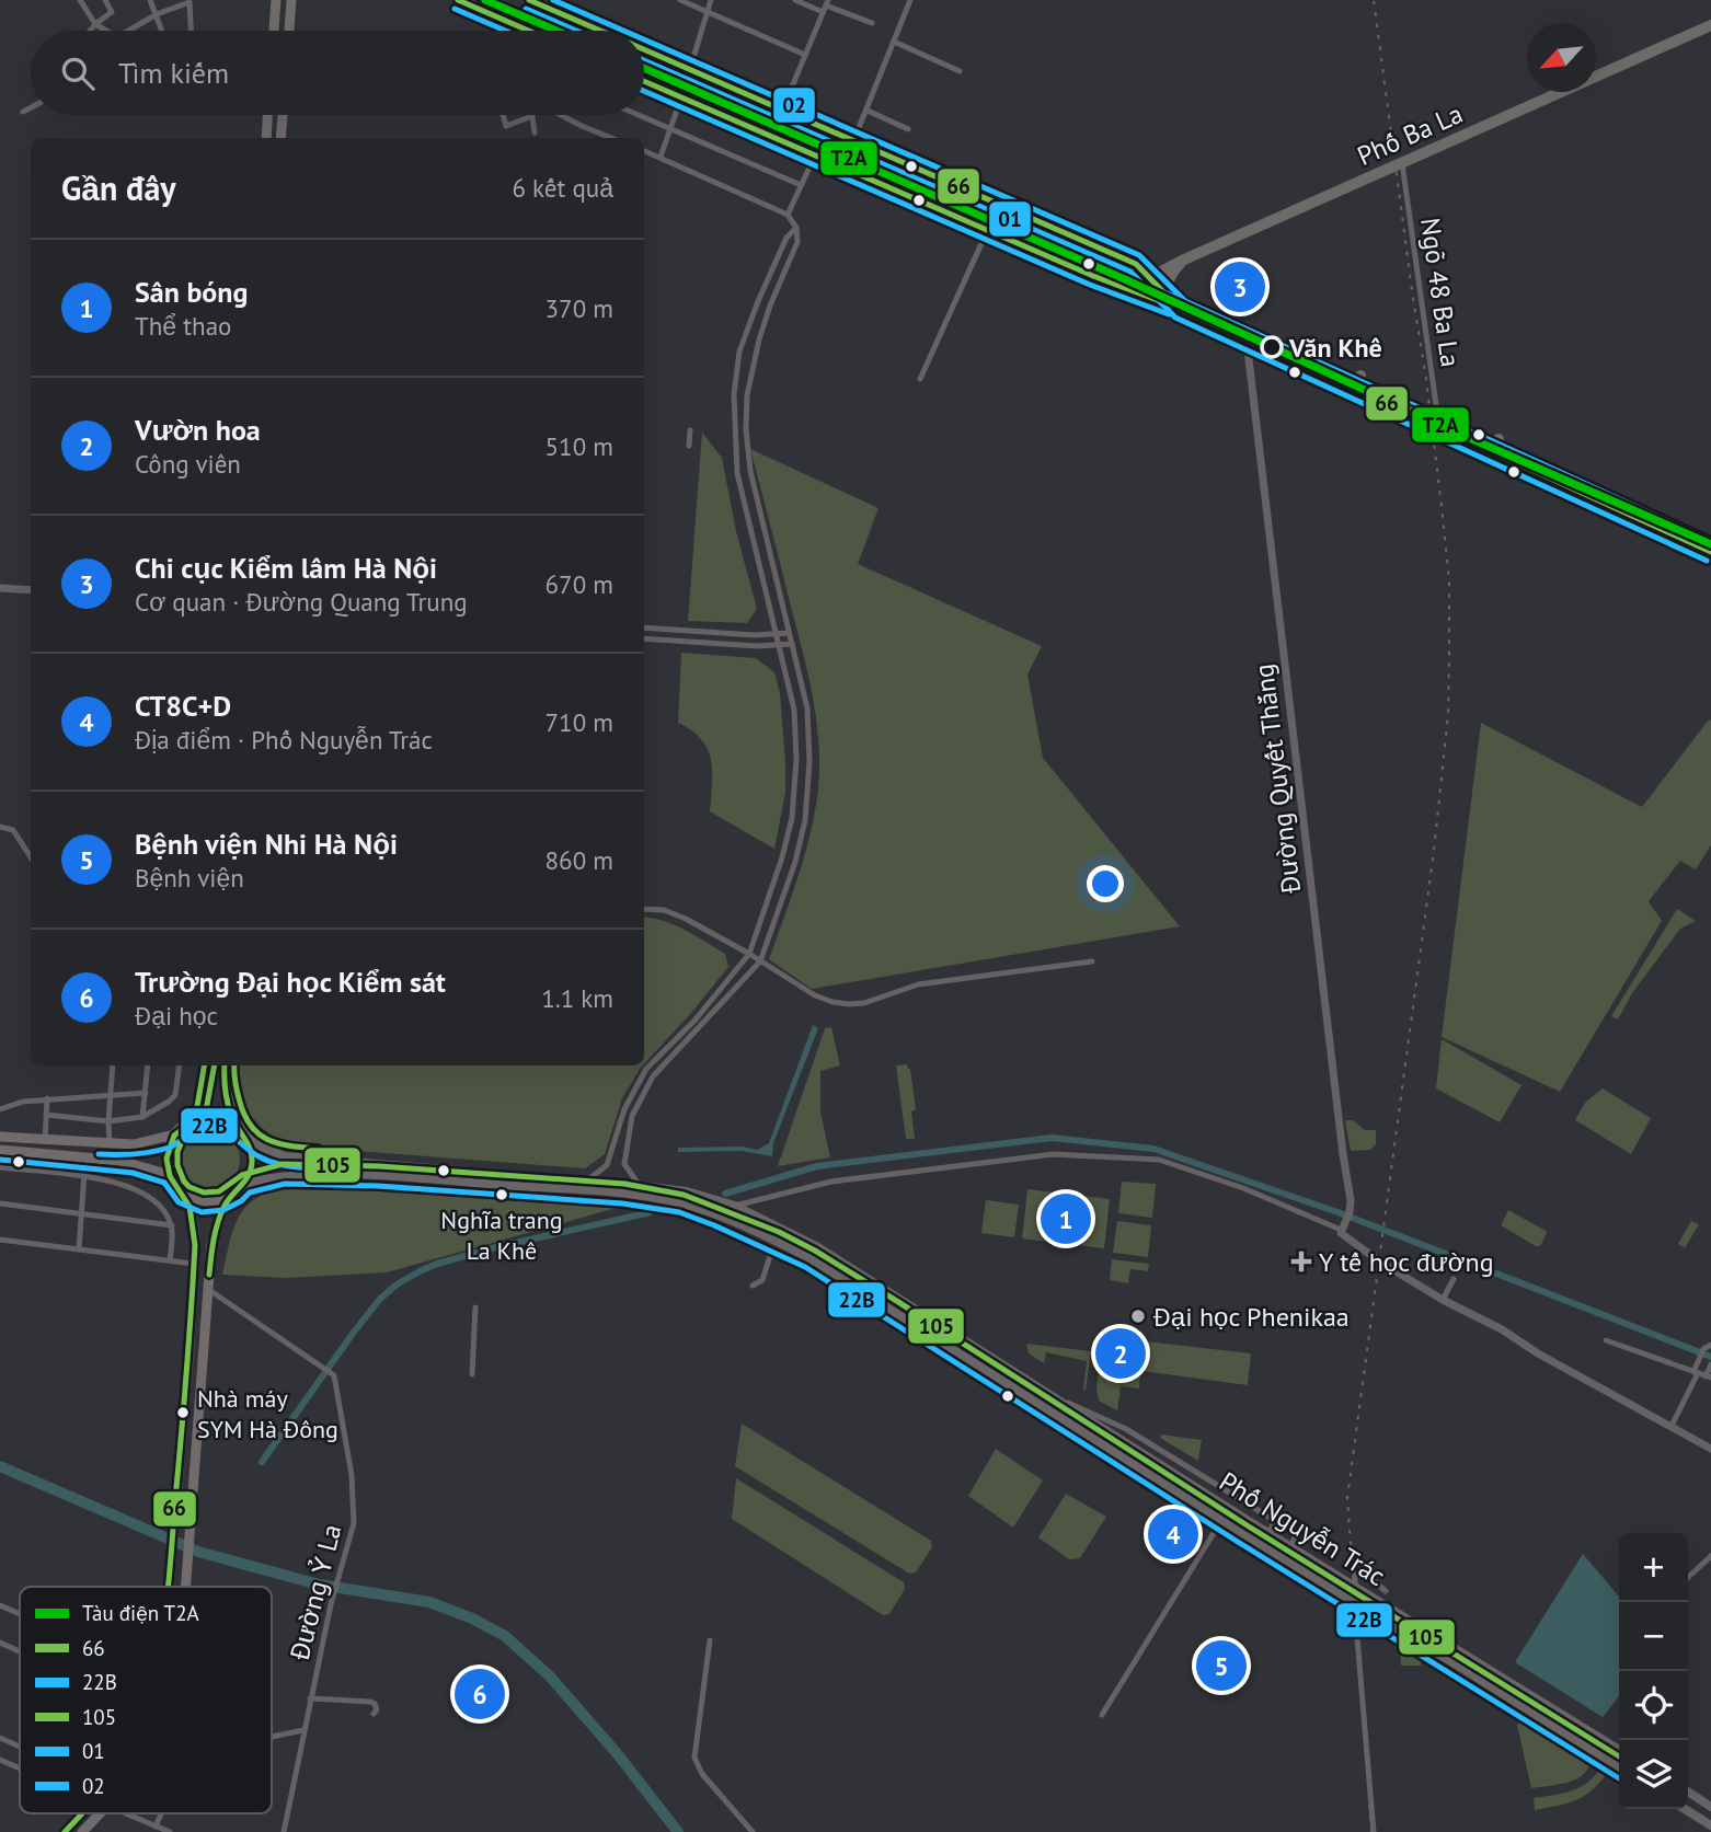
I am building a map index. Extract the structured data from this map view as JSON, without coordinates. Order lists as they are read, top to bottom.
{
  "streets": {
    "highway": ["Phố Ba La"],
    "main road": ["Phố Nguyễn Trác"],
    "street": ["Ngõ 48 Ba La", "Đường Quyết Thắng", "Đường Ỷ La"]
  },
  "crossings": [
    ["Phố Ba La", "Ngõ 48 Ba La"]
  ],
  "places": {
    "other": [
      "Văn Khê",
      "Nghĩa trang La Khê",
      "Đại học Phenikaa",
      "Nhà máy SYM Hà Đông"
    ],
    "health": ["Y tế học đường"]
  },
  "lines": [
    "metro line T2A",
    "transit line 66",
    "transit line 02",
    "transit line 01",
    "transit line 105",
    "transit line 22B"
  ],
  "legend": [
    "Tàu điện T2A",
    "66",
    "22B",
    "105",
    "01",
    "02"
  ],
  "north": "bottom left",
  "page": {
    "search": "Tìm kiếm",
    "heading": ["Gần đây", "6 kết quả"],
    "list": [
      {
        "mark": "1",
        "name": "Sân bóng",
        "note": "Thể thao",
        "value": "370 m"
      },
      {
        "mark": "2",
        "name": "Vườn hoa",
        "note": "Công viên",
        "value": "510 m"
      },
      {
        "mark": "3",
        "name": "Chi cục Kiểm lâm Hà Nội",
        "note": "Cơ quan · Đường Quang Trung",
        "value": "670 m"
      },
      {
        "mark": "4",
        "name": "CT8C+D",
        "note": "Địa điểm · Phố Nguyễn Trác",
        "value": "710 m"
      },
      {
        "mark": "5",
        "name": "Bệnh viện Nhi Hà Nội",
        "note": "Bệnh viện",
        "value": "860 m"
      },
      {
        "mark": "6",
        "name": "Trường Đại học Kiểm sát",
        "note": "Đại học",
        "value": "1.1 km"
      }
    ],
    "pins": [
      "3",
      "1",
      "2",
      "4",
      "5",
      "6"
    ],
    "map_buttons": ["+", "−"]
  }
}
